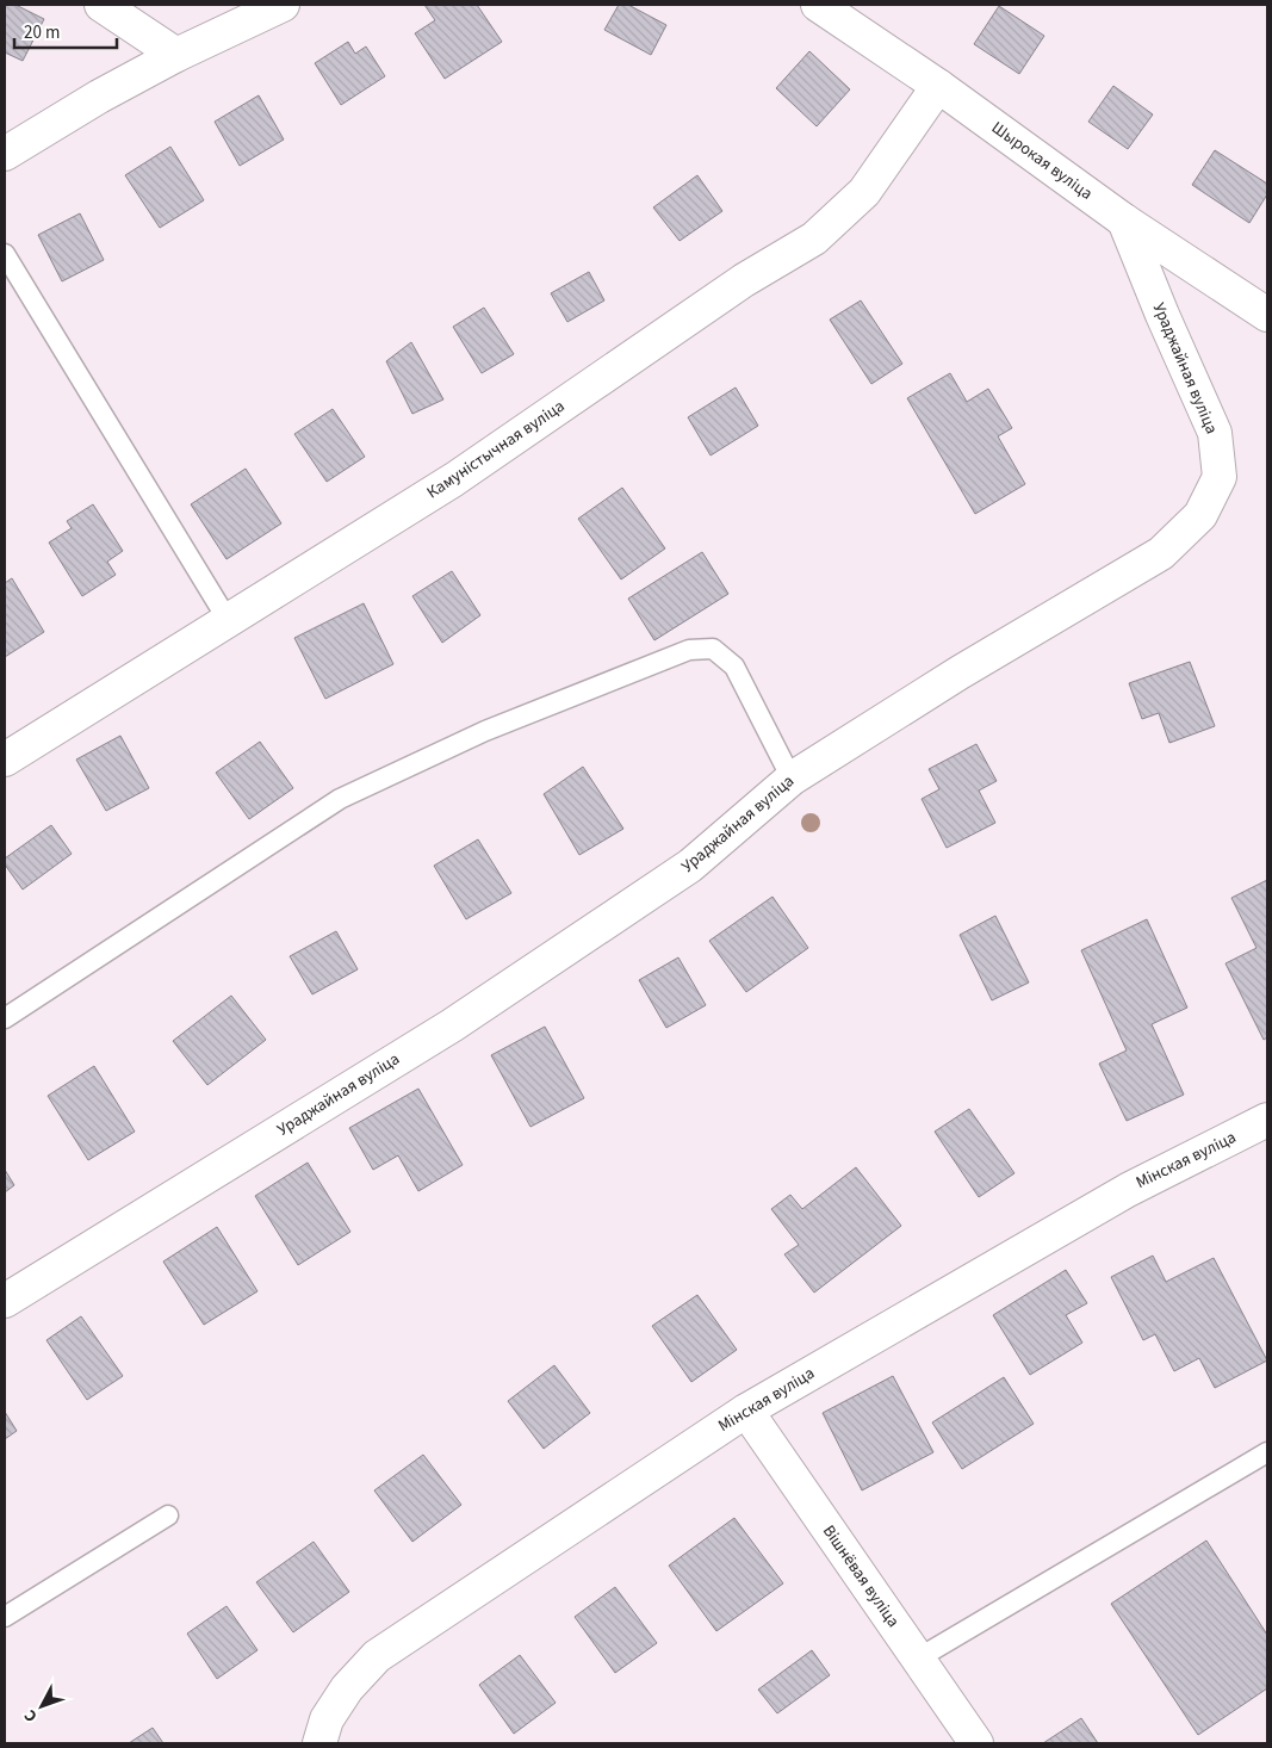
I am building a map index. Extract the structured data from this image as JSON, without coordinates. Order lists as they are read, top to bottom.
{
  "streets": {
    "street": [
      "Шырокая вуліца",
      "Ураджайная вуліца",
      "Камуністычная вуліца",
      "Мінская вуліца",
      "Вішнёвая вуліца"
    ]
  },
  "crossings": [
    ["Шырокая вуліца", "Ураджайная вуліца"],
    ["Шырокая вуліца", "Камуністычная вуліца"],
    ["Мінская вуліца", "Вішнёвая вуліца"]
  ],
  "scale_bar": "20 m",
  "north": "bottom left"
}
